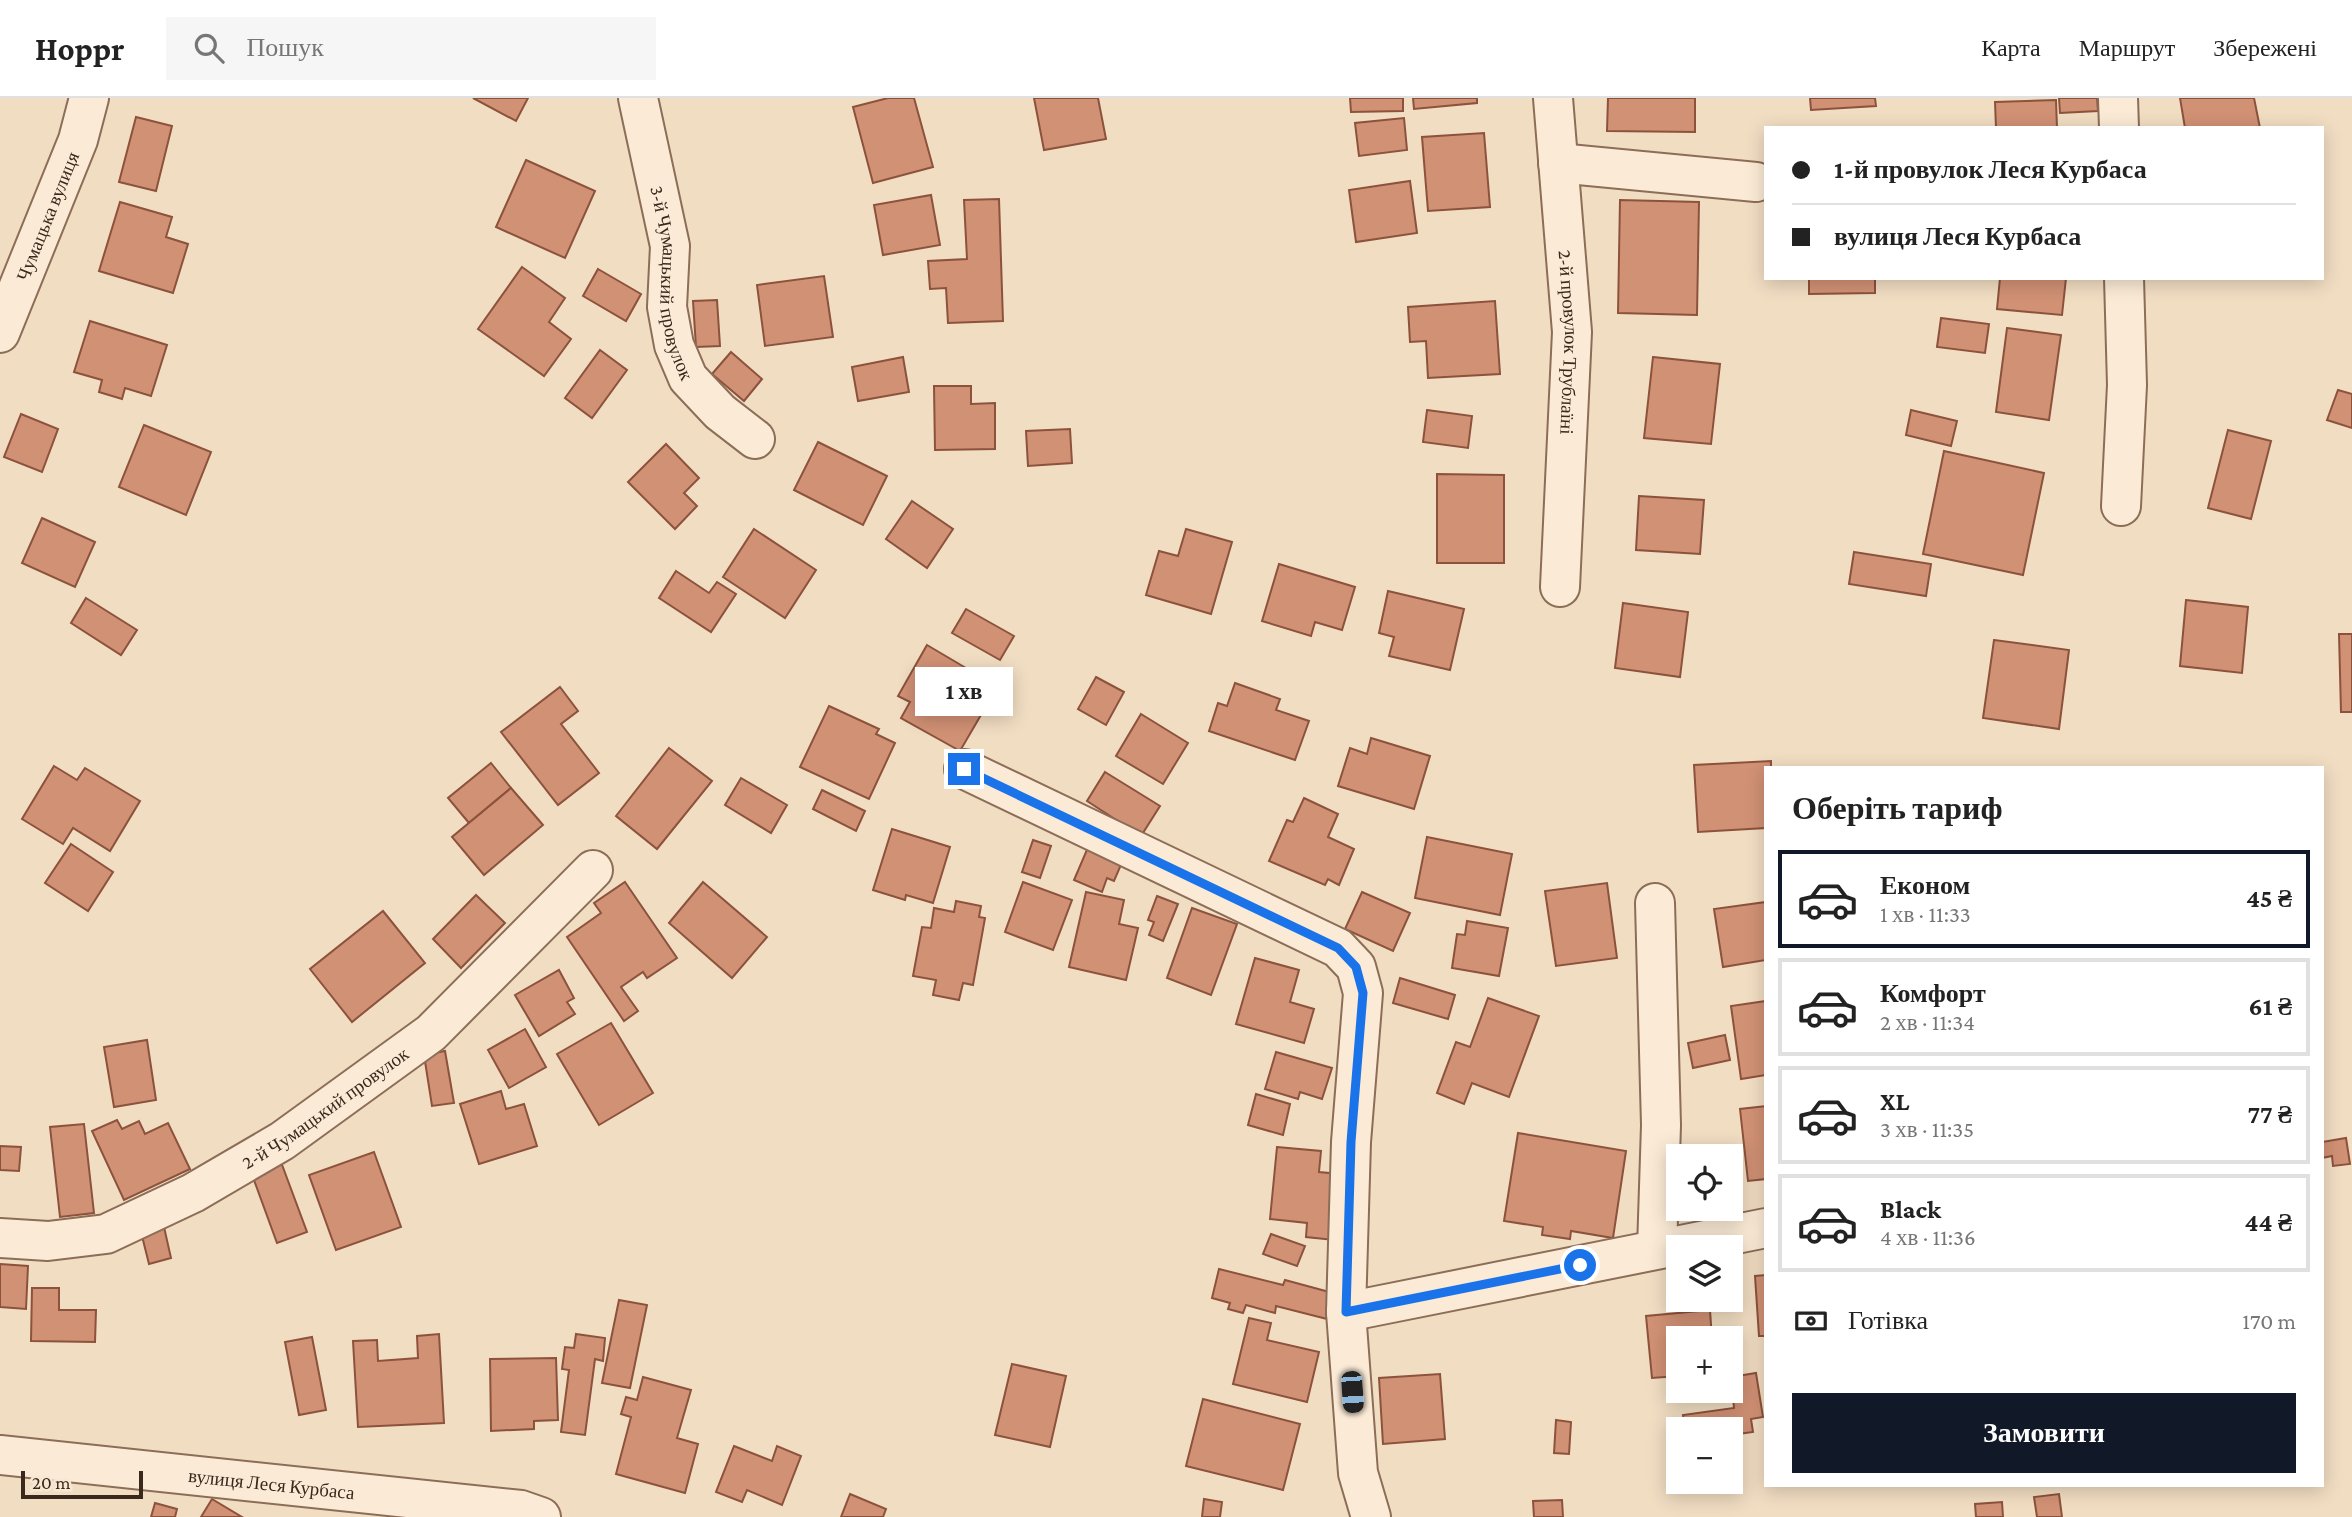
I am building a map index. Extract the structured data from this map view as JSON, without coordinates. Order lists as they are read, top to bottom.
{
  "streets": {
    "street": [
      "Чумацька вулиця",
      "3-й Чумацький провулок",
      "2-й провулок Трублаїні",
      "2-й Чумацький провулок",
      "вулиця Леся Курбаса"
    ]
  },
  "scale_bar": "20 m",
  "page": {
    "header": "Hoppr",
    "search": "Пошук",
    "nav": ["Карта", "Маршрут", "Збережені"],
    "banner": ["1-й провулок Леся Курбаса", "вулиця Леся Курбаса"],
    "bubble": "1 хв",
    "heading": "Оберіть тариф",
    "list": [
      {
        "name": "Економ",
        "note": "1 хв · 11:33",
        "value": "45 ₴"
      },
      {
        "name": "Комфорт",
        "note": "2 хв · 11:34",
        "value": "61 ₴"
      },
      {
        "name": "XL",
        "note": "3 хв · 11:35",
        "value": "77 ₴"
      },
      {
        "name": "Black",
        "note": "4 хв · 11:36",
        "value": "44 ₴"
      }
    ],
    "map_buttons": ["+", "−"],
    "pay": ["Готівка", "170 m"],
    "buttons": "Замовити",
    "scale": "20 m"
  }
}
